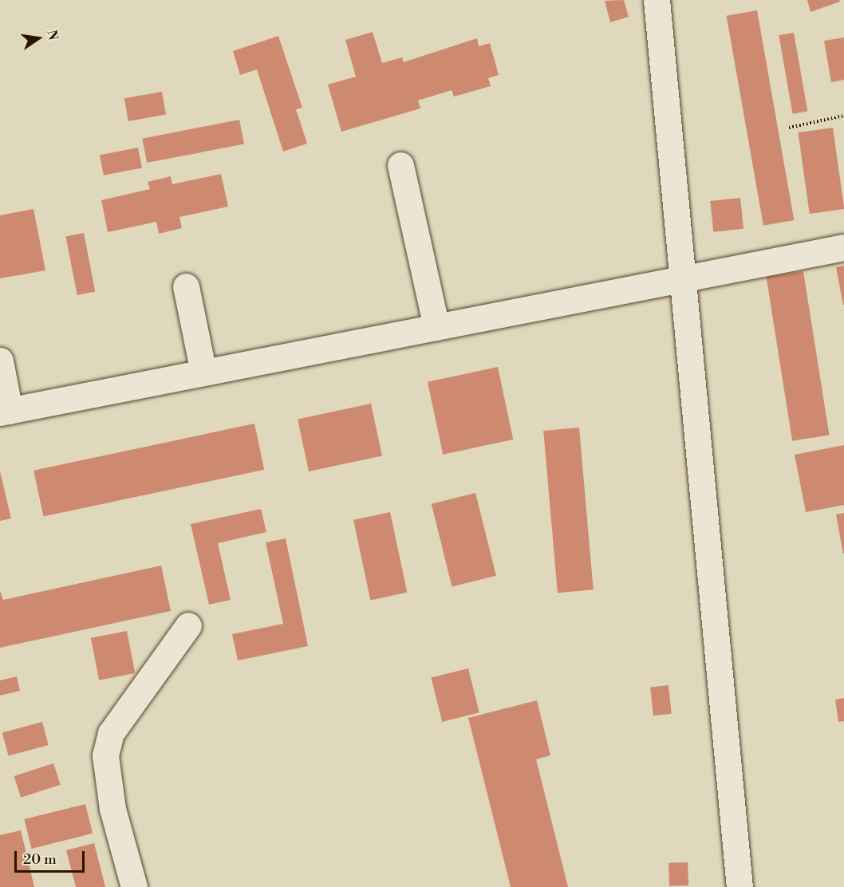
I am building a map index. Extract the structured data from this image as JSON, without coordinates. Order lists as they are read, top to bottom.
{
  "scale_bar": "20 m",
  "north": "right"
}
